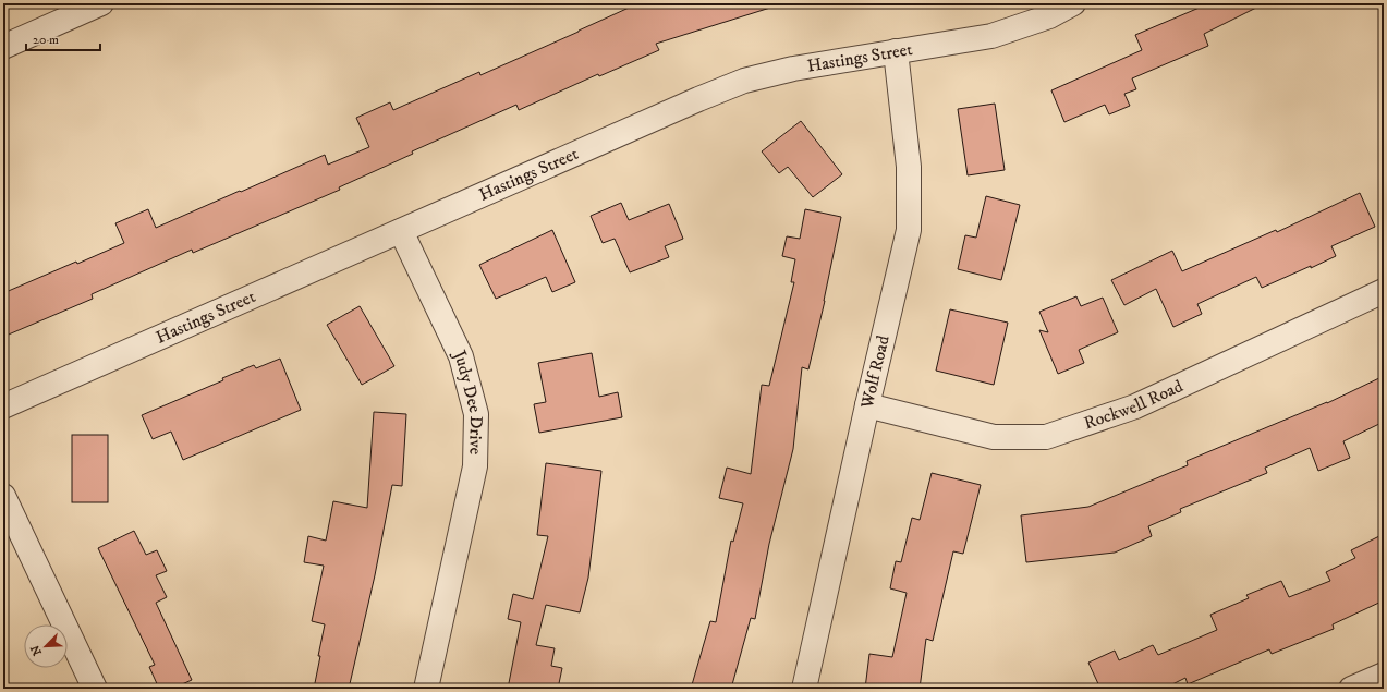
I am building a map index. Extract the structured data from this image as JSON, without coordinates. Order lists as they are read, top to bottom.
{
  "streets": {
    "street": [
      "Hastings Street",
      "Wolf Road",
      "Judy Dee Drive",
      "Rockwell Road"
    ]
  },
  "crossings": [
    ["Hastings Street", "Wolf Road"],
    ["Hastings Street", "Judy Dee Drive"],
    ["Wolf Road", "Rockwell Road"]
  ],
  "scale_bar": "20 m",
  "north": "bottom left"
}
